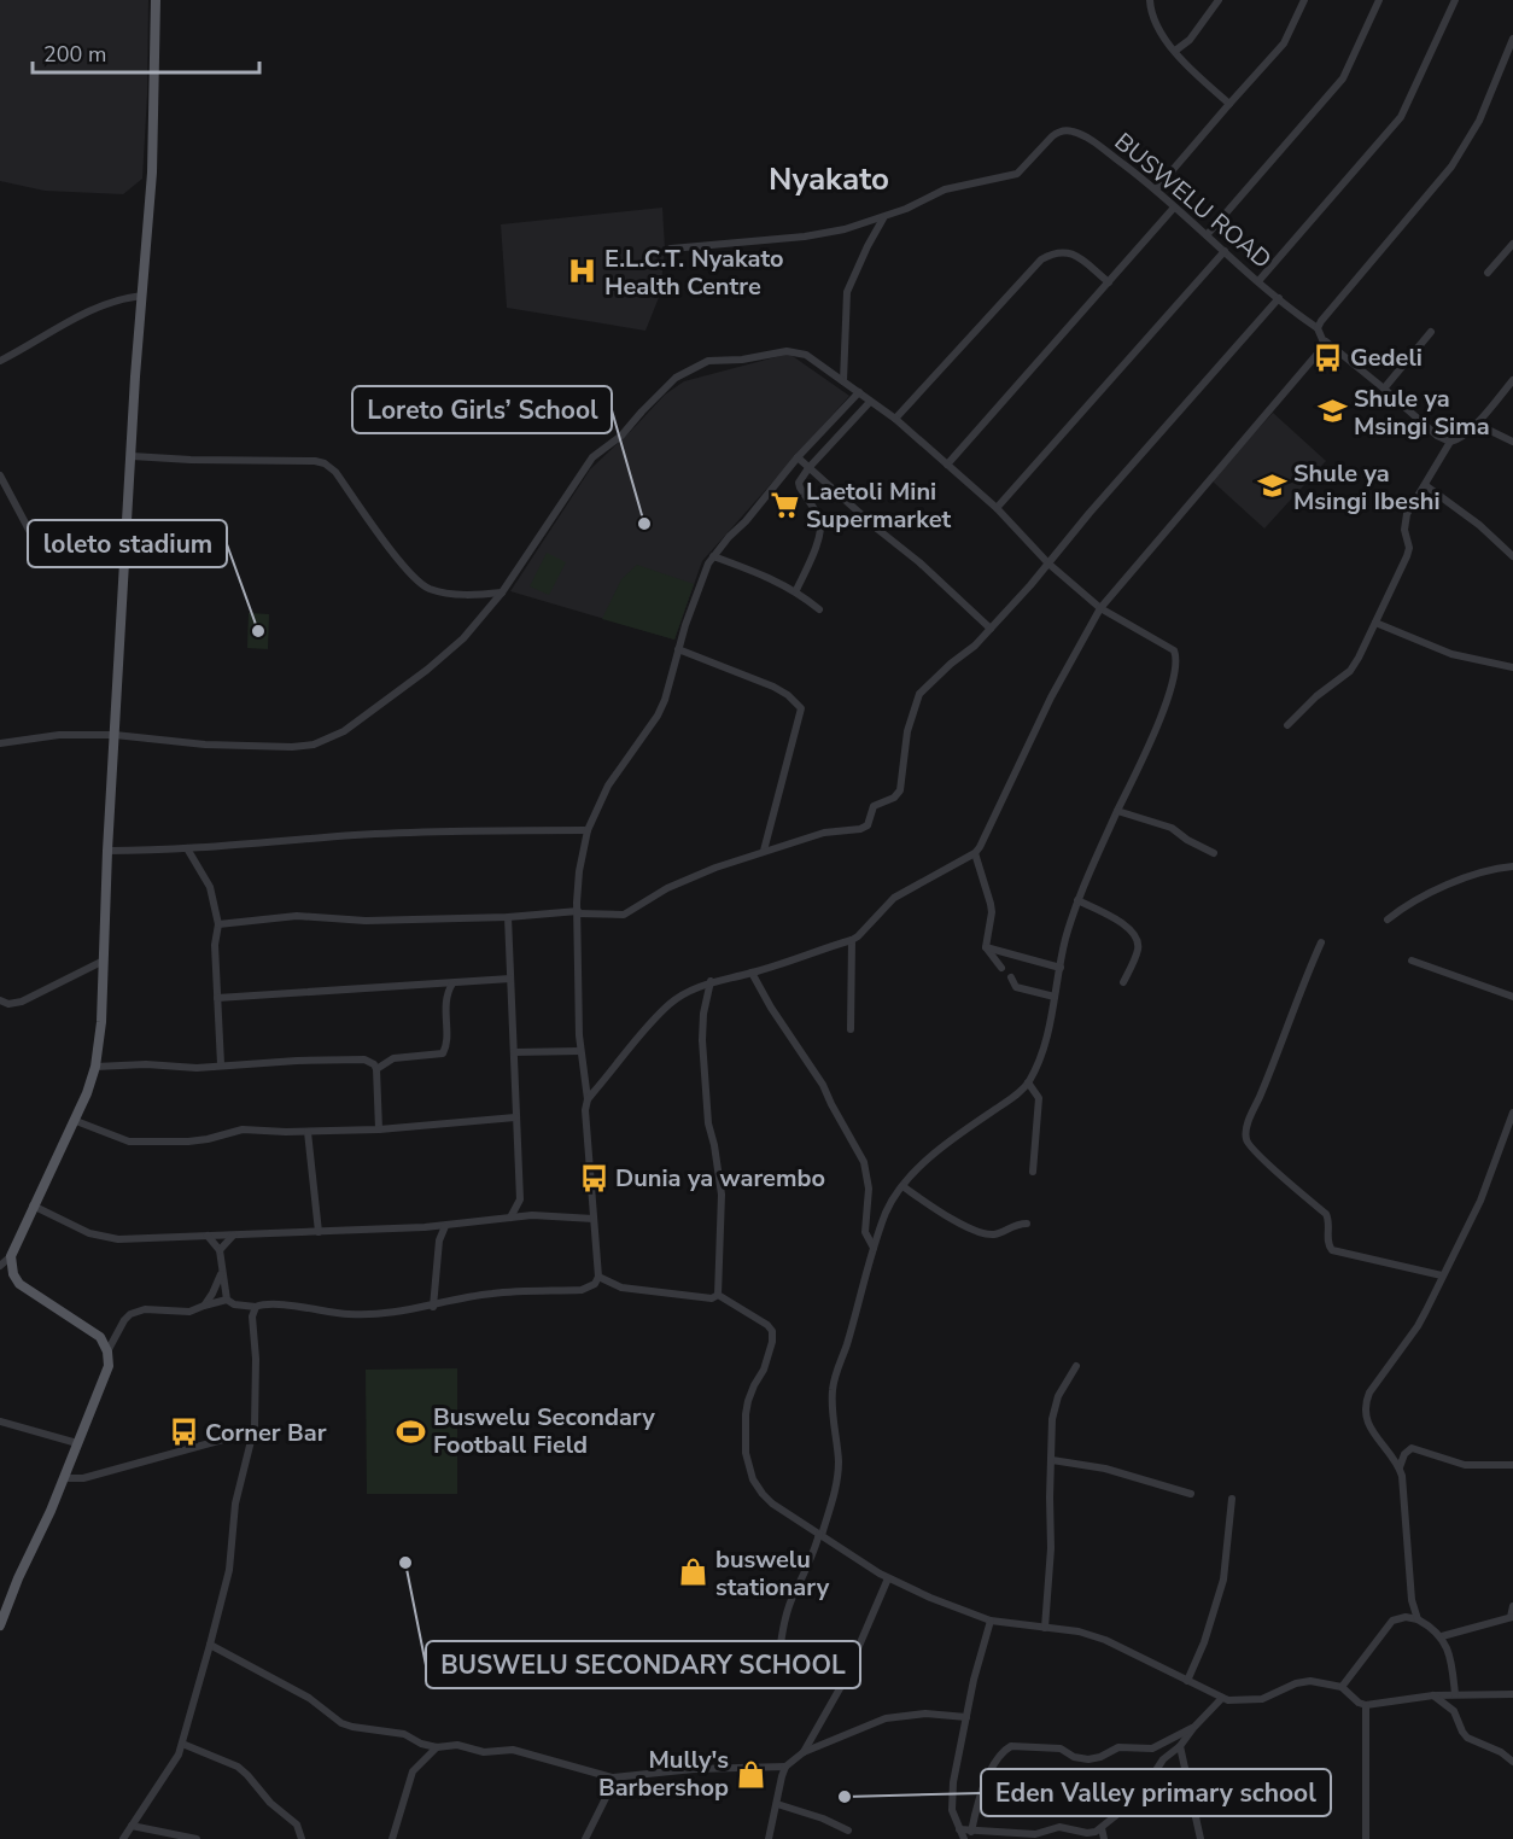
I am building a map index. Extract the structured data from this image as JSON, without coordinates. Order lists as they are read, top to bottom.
{
  "streets": {
    "street": ["BUSWELU ROAD"]
  },
  "districts": ["Nyakato"],
  "places": {
    "hospital": ["E.L.C.T. Nyakato Health Centre"],
    "bus stop": ["Gedeli", "Dunia ya warembo", "Corner Bar"],
    "school or university": ["Shule ya Msingi Sima", "Shule ya Msingi Ibeshi"],
    "supermarket": ["Laetoli Mini Supermarket"],
    "other": [
      "Loreto Girls’ School",
      "loleto stadium",
      "BUSWELU SECONDARY SCHOOL",
      "Eden Valley primary school"
    ],
    "sports": ["Buswelu Secondary Football Field"],
    "shop": ["buswelu stationary", "Mully's Barbershop"]
  },
  "scale_bar": "200 m"
}
